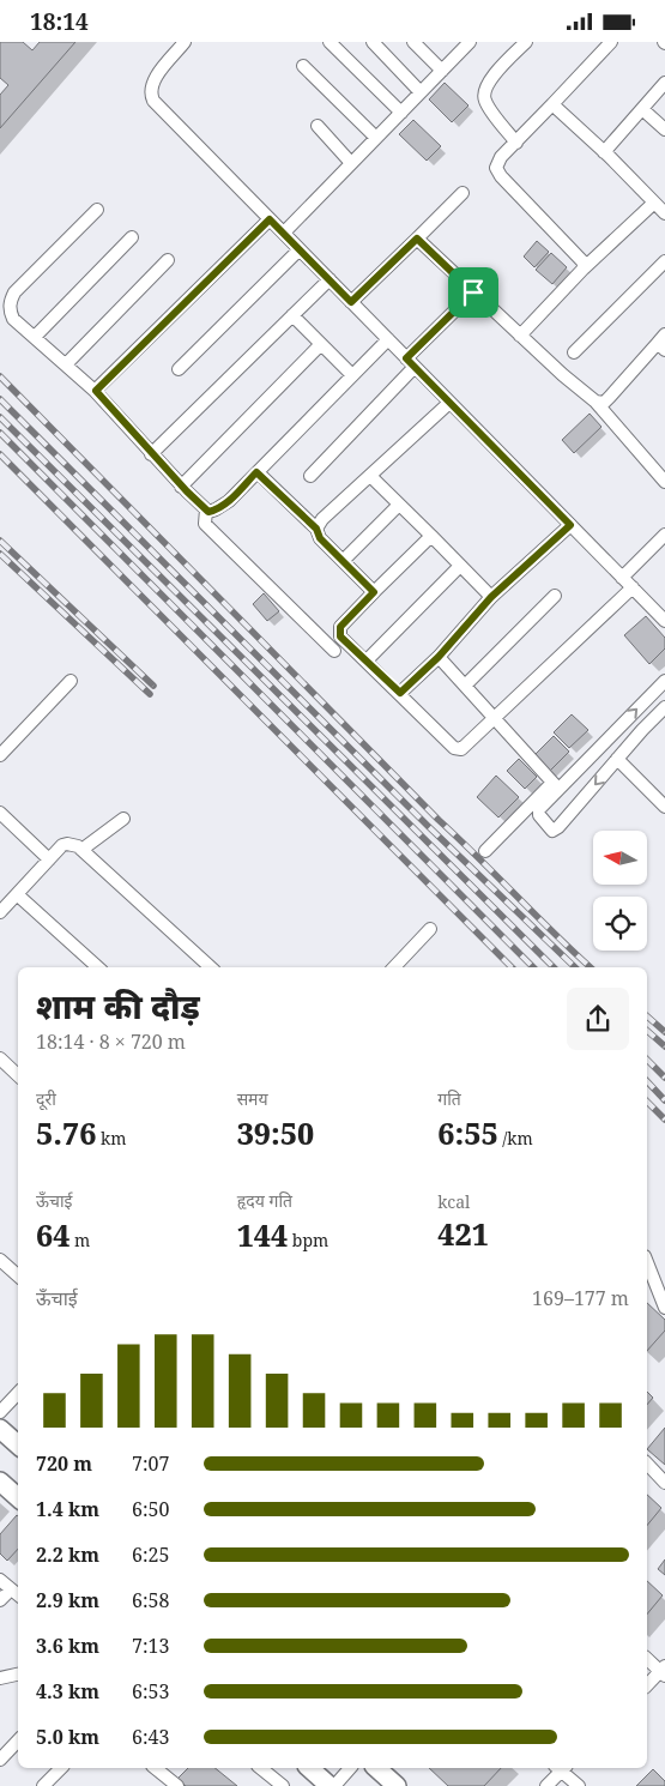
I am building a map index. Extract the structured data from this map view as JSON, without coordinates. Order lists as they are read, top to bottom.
{
  "north": "left",
  "page": {
    "status": "18:14",
    "heading": ["शाम की दौड़", "18:14 · 8 × 720 m"],
    "stats": [
      ["दूरी", "5.76 km"],
      ["समय", "39:50"],
      ["गति", "6:55 /km"],
      ["ऊँचाई", "64 m"],
      ["हृदय गति", "144 bpm"],
      ["kcal", "421"]
    ],
    "chart": ["ऊँचाई", "169–177 m"],
    "list": [
      {
        "name": "720 m",
        "note": "7:07"
      },
      {
        "name": "1.4 km",
        "note": "6:50"
      },
      {
        "name": "2.2 km",
        "note": "6:25"
      },
      {
        "name": "2.9 km",
        "note": "6:58"
      },
      {
        "name": "3.6 km",
        "note": "7:13"
      },
      {
        "name": "4.3 km",
        "note": "6:53"
      },
      {
        "name": "5.0 km",
        "note": "6:43"
      }
    ]
  }
}
